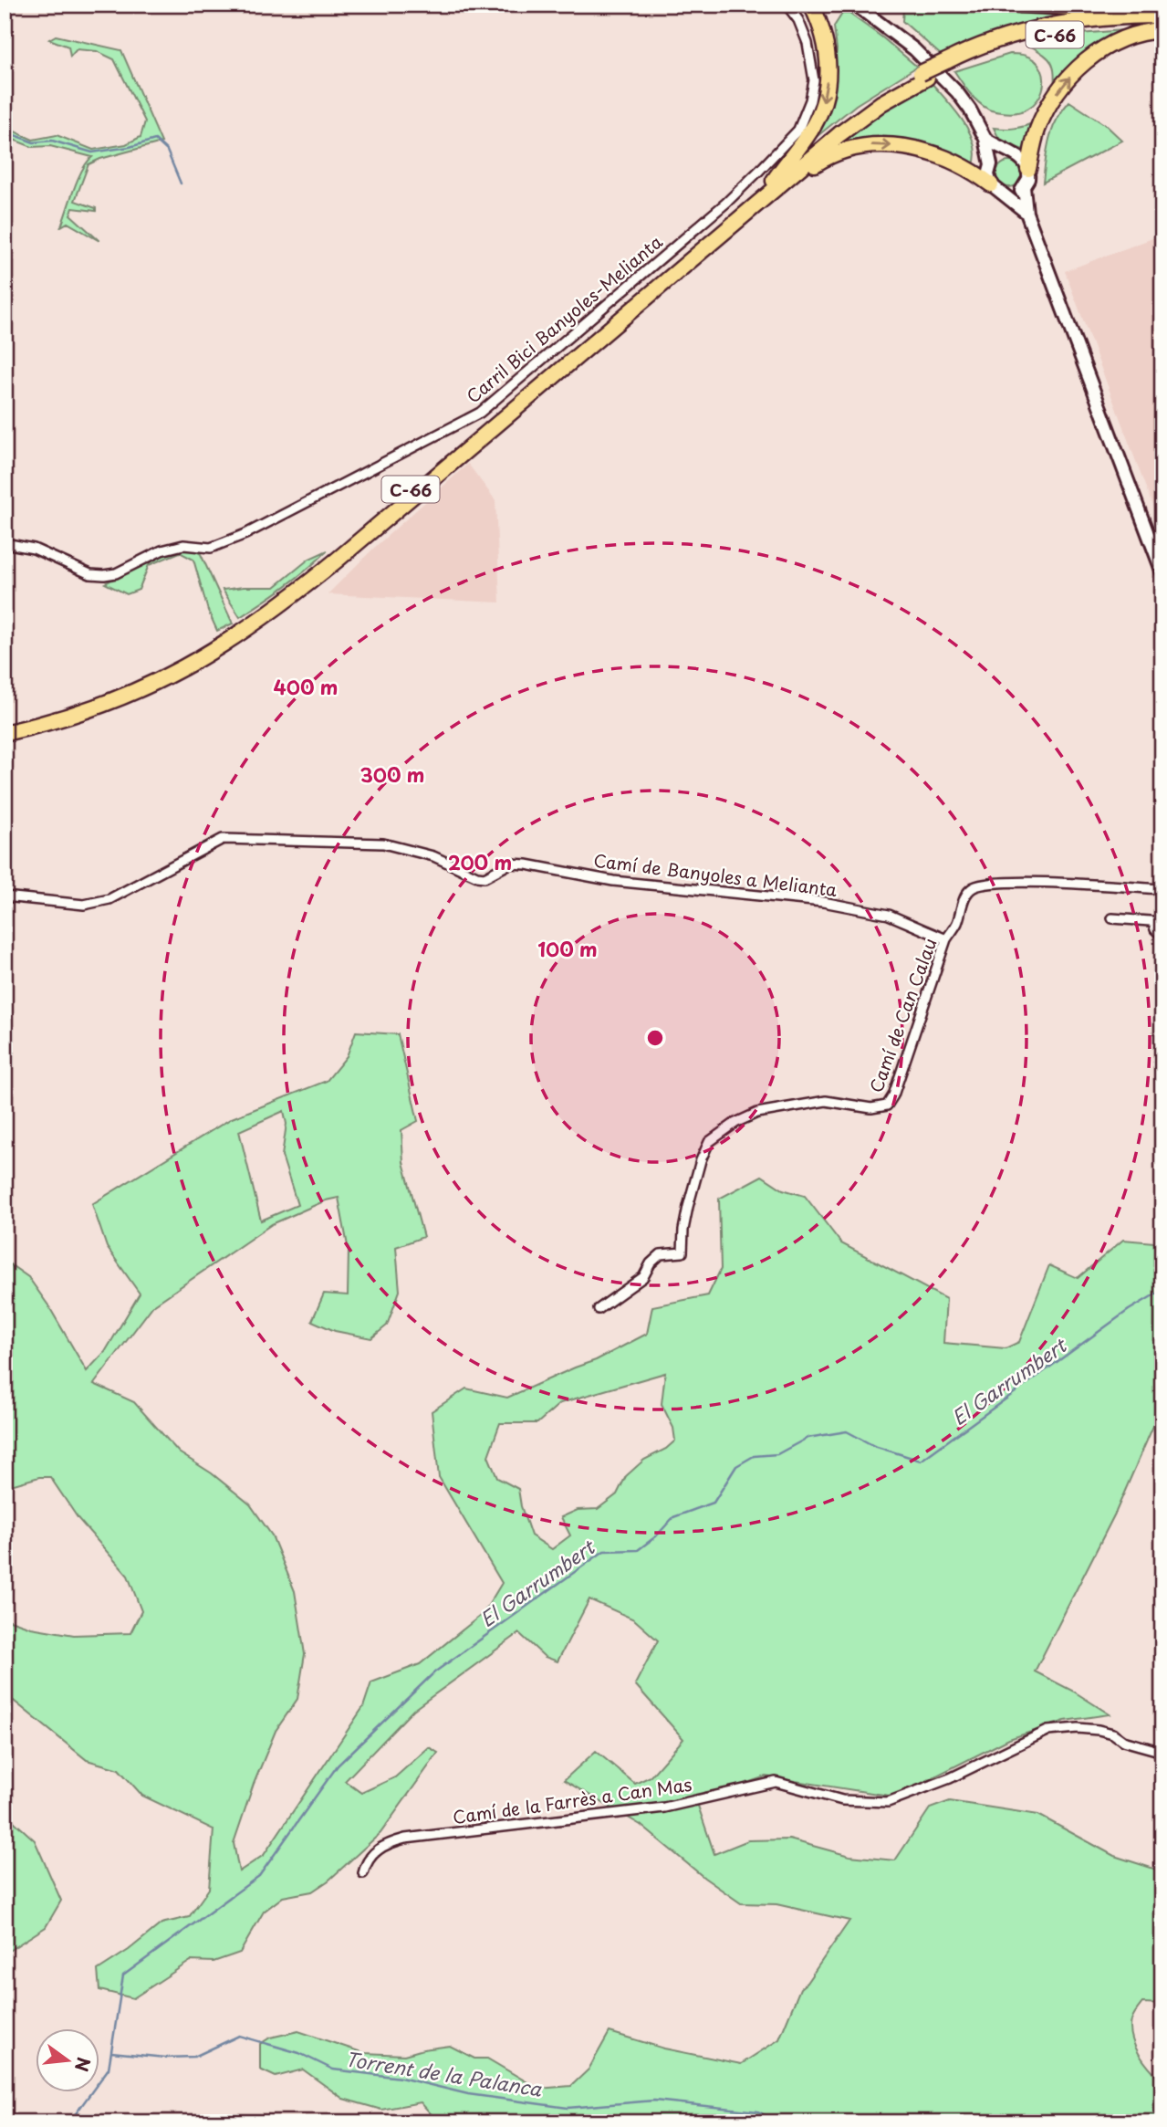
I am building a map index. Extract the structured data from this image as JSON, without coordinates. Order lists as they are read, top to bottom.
{
  "streets": {
    "highway": ["C-66"],
    "street": [
      "Carril Bici Banyoles-Melianta",
      "Camí de Banyoles a Melianta",
      "Camí de Can Calau",
      "Camí de la Farrès a Can Mas"
    ]
  },
  "crossings": [
    ["Camí de Banyoles a Melianta", "Camí de Can Calau"]
  ],
  "water": ["El Garrumbert", "Torrent de la Palanca"],
  "north": "right",
  "rings": [
    "400 m",
    "300 m",
    "200 m",
    "100 m"
  ]
}
